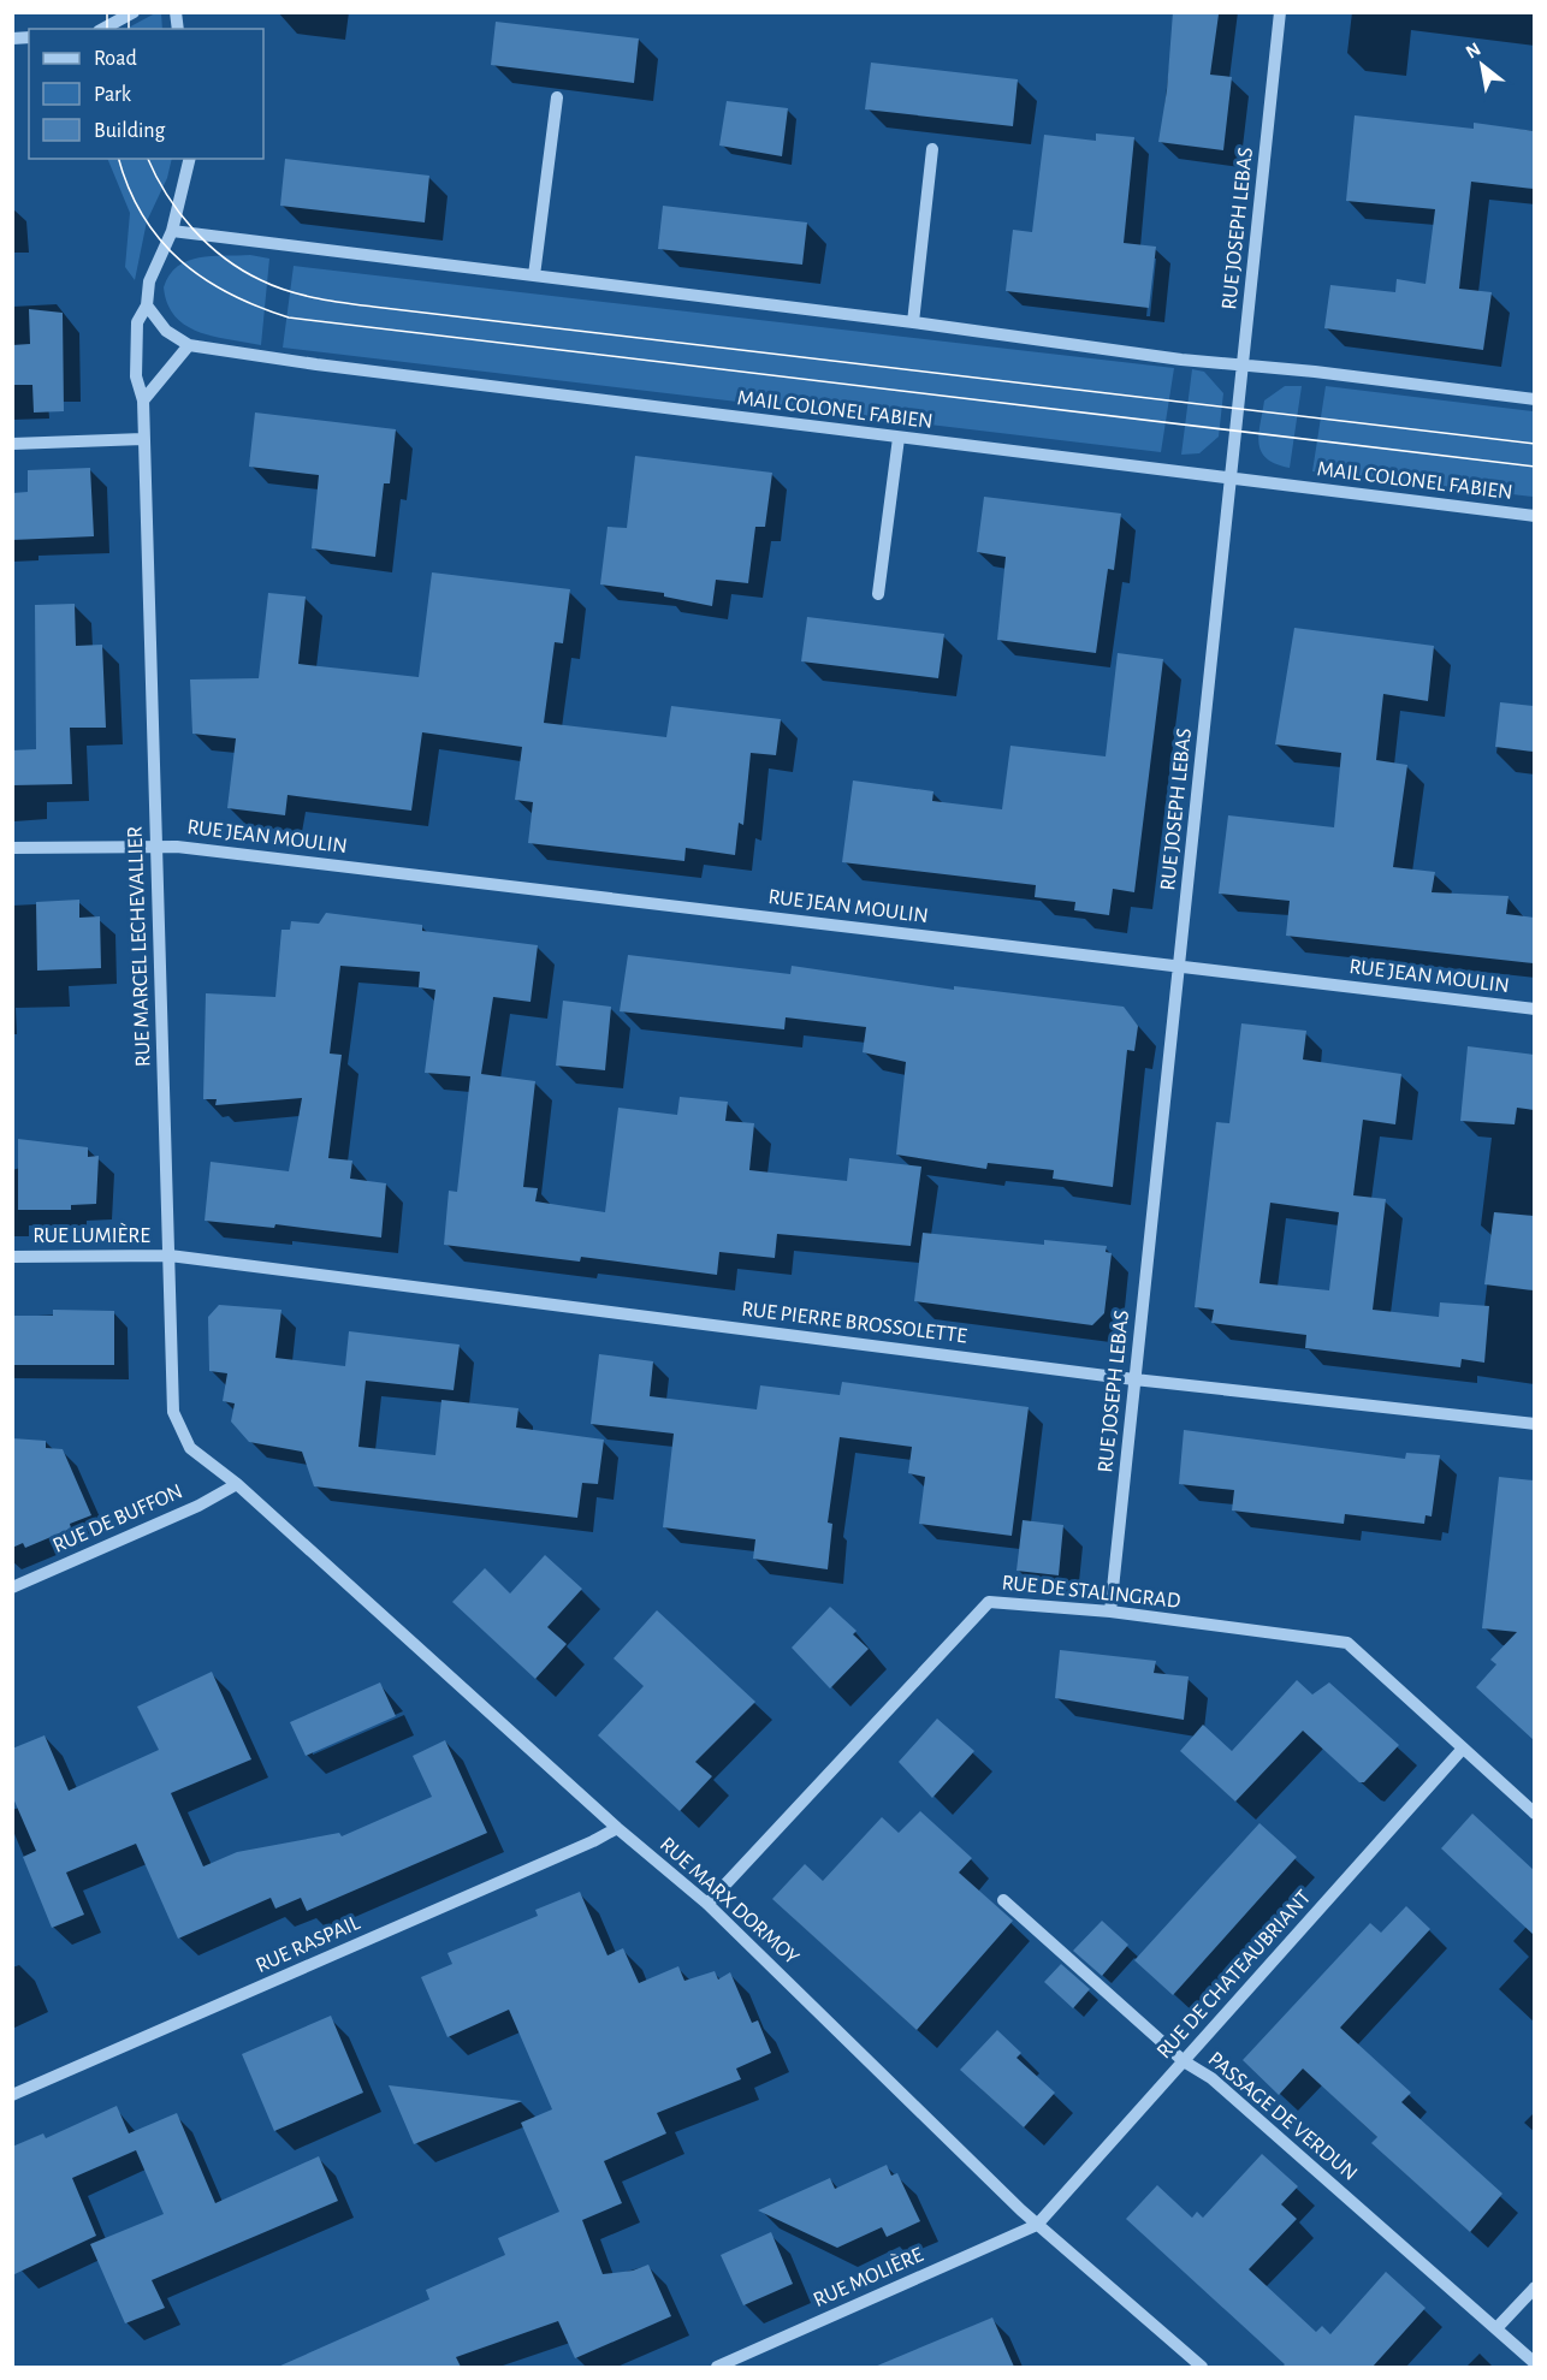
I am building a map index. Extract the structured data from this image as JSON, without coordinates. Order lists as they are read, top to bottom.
{
  "streets": {
    "street": [
      "RUE JOSEPH LEBAS",
      "MAIL COLONEL FABIEN",
      "RUE JEAN MOULIN",
      "RUE MARCEL LECHEVALLIER",
      "RUE LUMIÈRE",
      "RUE PIERRE BROSSOLETTE",
      "RUE DE BUFFON",
      "RUE DE STALINGRAD",
      "RUE MARX DORMOY",
      "RUE RASPAIL",
      "RUE DE CHATEAUBRIANT",
      "PASSAGE DE VERDUN",
      "RUE MOLIÈRE"
    ]
  },
  "crossings": [
    ["RUE JOSEPH LEBAS", "MAIL COLONEL FABIEN"],
    ["RUE JOSEPH LEBAS", "RUE JEAN MOULIN"],
    ["RUE JOSEPH LEBAS", "RUE PIERRE BROSSOLETTE"],
    ["RUE JOSEPH LEBAS", "RUE DE STALINGRAD"],
    ["MAIL COLONEL FABIEN", "RUE MARCEL LECHEVALLIER"],
    ["RUE JEAN MOULIN", "RUE MARCEL LECHEVALLIER"],
    ["RUE MARCEL LECHEVALLIER", "RUE LUMIÈRE"],
    ["RUE MARCEL LECHEVALLIER", "RUE PIERRE BROSSOLETTE"],
    ["RUE MARCEL LECHEVALLIER", "RUE MARX DORMOY"],
    ["RUE LUMIÈRE", "RUE PIERRE BROSSOLETTE"],
    ["RUE DE BUFFON", "RUE MARX DORMOY"],
    ["RUE DE STALINGRAD", "RUE MARX DORMOY"],
    ["RUE DE STALINGRAD", "RUE DE CHATEAUBRIANT"],
    ["RUE MARX DORMOY", "RUE RASPAIL"],
    ["RUE MARX DORMOY", "RUE DE CHATEAUBRIANT"],
    ["RUE MARX DORMOY", "RUE MOLIÈRE"],
    ["RUE DE CHATEAUBRIANT", "PASSAGE DE VERDUN"],
    ["RUE DE CHATEAUBRIANT", "RUE MOLIÈRE"]
  ],
  "legend": ["Road", "Park", "Building"],
  "north": "top left"
}
